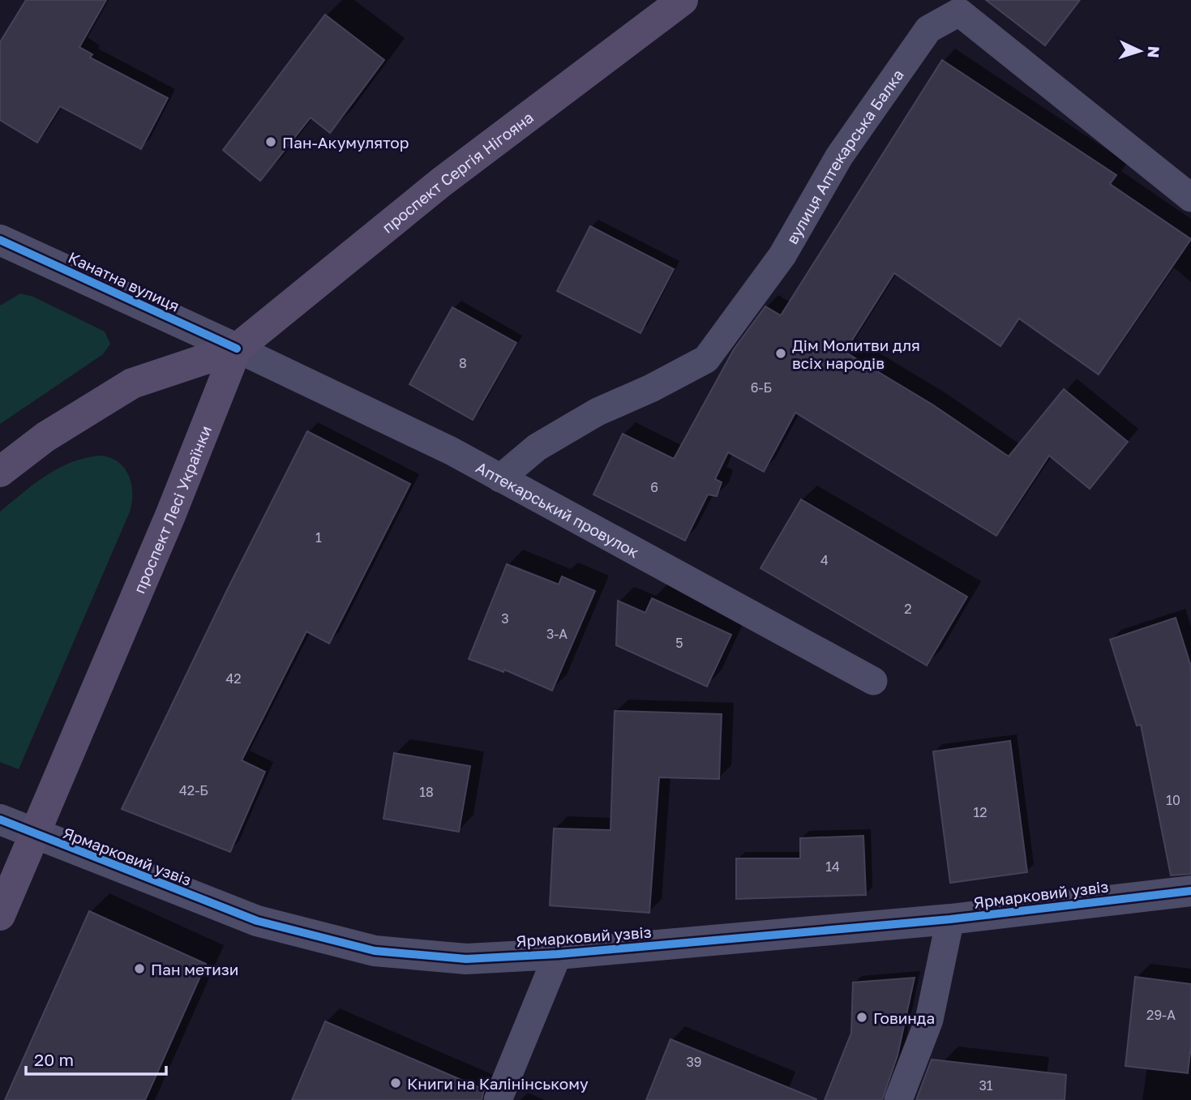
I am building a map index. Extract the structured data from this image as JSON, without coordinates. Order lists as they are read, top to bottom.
{
  "streets": {
    "main road": ["проспект Сергія Нігояна", "проспект Лесі Українки"],
    "street": ["Канатна вулиця", "Ярмарковий узвіз"],
    "lane": ["вулиця Аптекарська Балка", "Аптекарський провулок"]
  },
  "crossings": [
    ["вулиця Аптекарська Балка", "Аптекарський провулок"],
    ["проспект Сергія Нігояна", "Канатна вулиця"],
    ["проспект Сергія Нігояна", "проспект Лесі Українки"],
    ["проспект Сергія Нігояна", "Аптекарський провулок"],
    ["Канатна вулиця", "проспект Лесі Українки"],
    ["Канатна вулиця", "Аптекарський провулок"],
    ["проспект Лесі Українки", "Аптекарський провулок"],
    ["проспект Лесі Українки", "Ярмарковий узвіз"]
  ],
  "places": [
    "Пан-Акумулятор",
    "Дім Молитви для всіх народів",
    "Пан метизи",
    "Говинда",
    "Книги на Калінінському"
  ],
  "house_numbers": [
    "8",
    "6-Б",
    "6",
    "1",
    "4",
    "2",
    "3",
    "3-А",
    "5",
    "42",
    "42-Б",
    "18",
    "10",
    "12",
    "14",
    "29-А",
    "39",
    "31"
  ],
  "scale_bar": "20 m",
  "north": "right"
}
